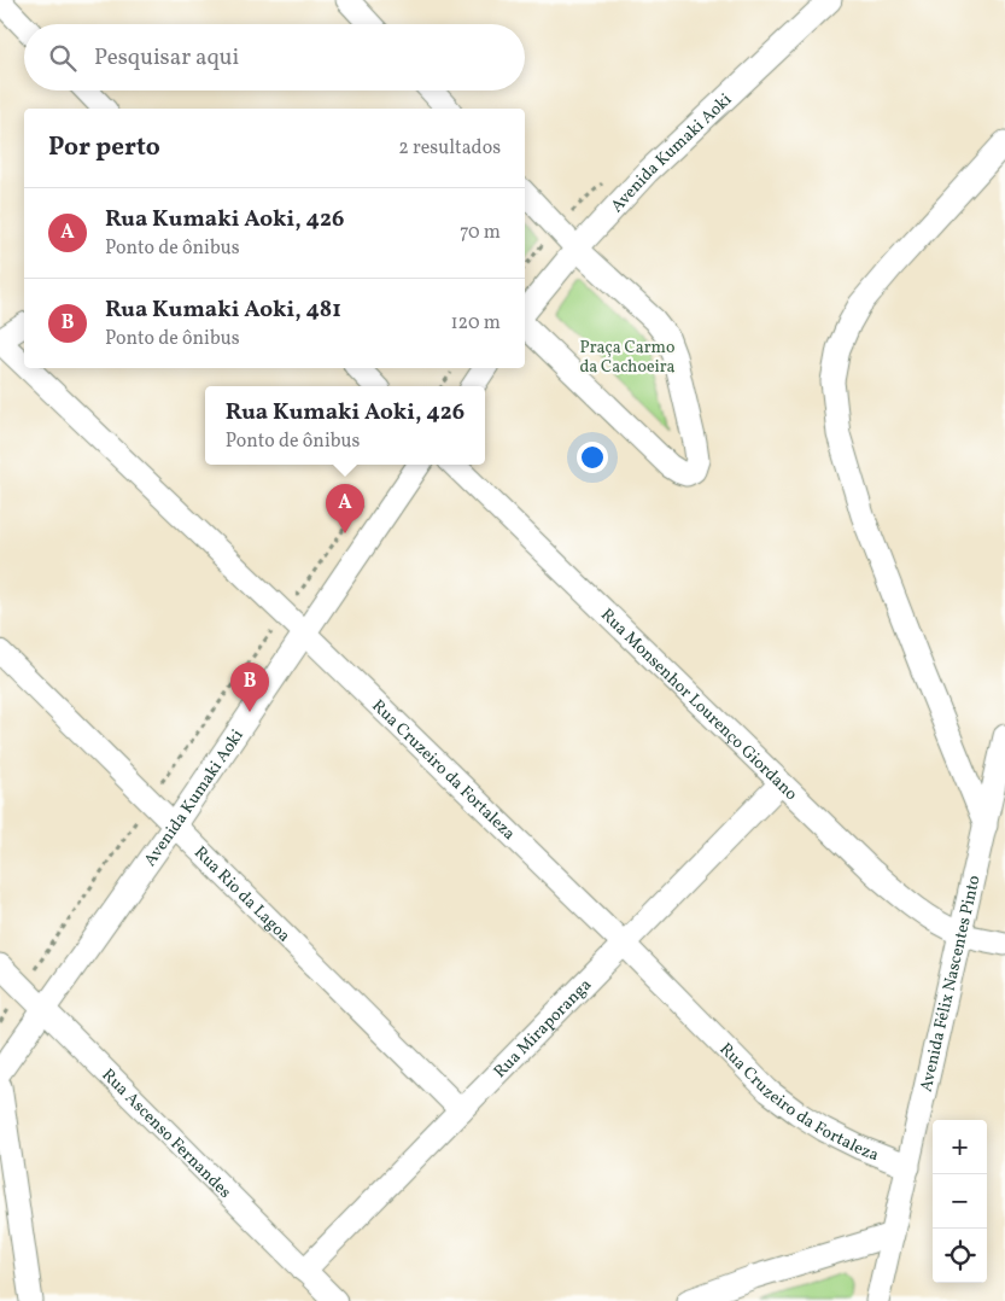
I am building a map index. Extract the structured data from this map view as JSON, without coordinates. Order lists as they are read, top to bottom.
{
  "streets": {
    "street": [
      "Avenida Kumaki Aoki",
      "Rua Monsenhor Lourenço Giordano",
      "Rua Cruzeiro da Fortaleza",
      "Rua Rio da Lagoa",
      "Avenida Félix Nascentes Pinto",
      "Rua Miraporanga",
      "Rua Ascenso Fernandes"
    ]
  },
  "crossings": [
    ["Avenida Kumaki Aoki", "Rua Cruzeiro da Fortaleza"],
    ["Avenida Kumaki Aoki", "Rua Rio da Lagoa"],
    ["Avenida Kumaki Aoki", "Rua Ascenso Fernandes"],
    ["Rua Monsenhor Lourenço Giordano", "Avenida Félix Nascentes Pinto"],
    ["Rua Monsenhor Lourenço Giordano", "Rua Miraporanga"],
    ["Rua Cruzeiro da Fortaleza", "Avenida Félix Nascentes Pinto"],
    ["Rua Cruzeiro da Fortaleza", "Rua Miraporanga"],
    ["Rua Rio da Lagoa", "Rua Miraporanga"],
    ["Rua Miraporanga", "Rua Ascenso Fernandes"]
  ],
  "parks": ["Praça Carmo da Cachoeira"],
  "page": {
    "search": "Pesquisar aqui",
    "heading": ["Por perto", "2 resultados"],
    "list": [
      {
        "mark": "A",
        "name": "Rua Kumaki Aoki, 426",
        "note": "Ponto de ônibus",
        "value": "70 m"
      },
      {
        "mark": "B",
        "name": "Rua Kumaki Aoki, 481",
        "note": "Ponto de ônibus",
        "value": "120 m"
      }
    ],
    "popup": ["Rua Kumaki Aoki, 426", "Ponto de ônibus"],
    "pins": ["A", "B"],
    "map_buttons": ["+", "−"]
  }
}
